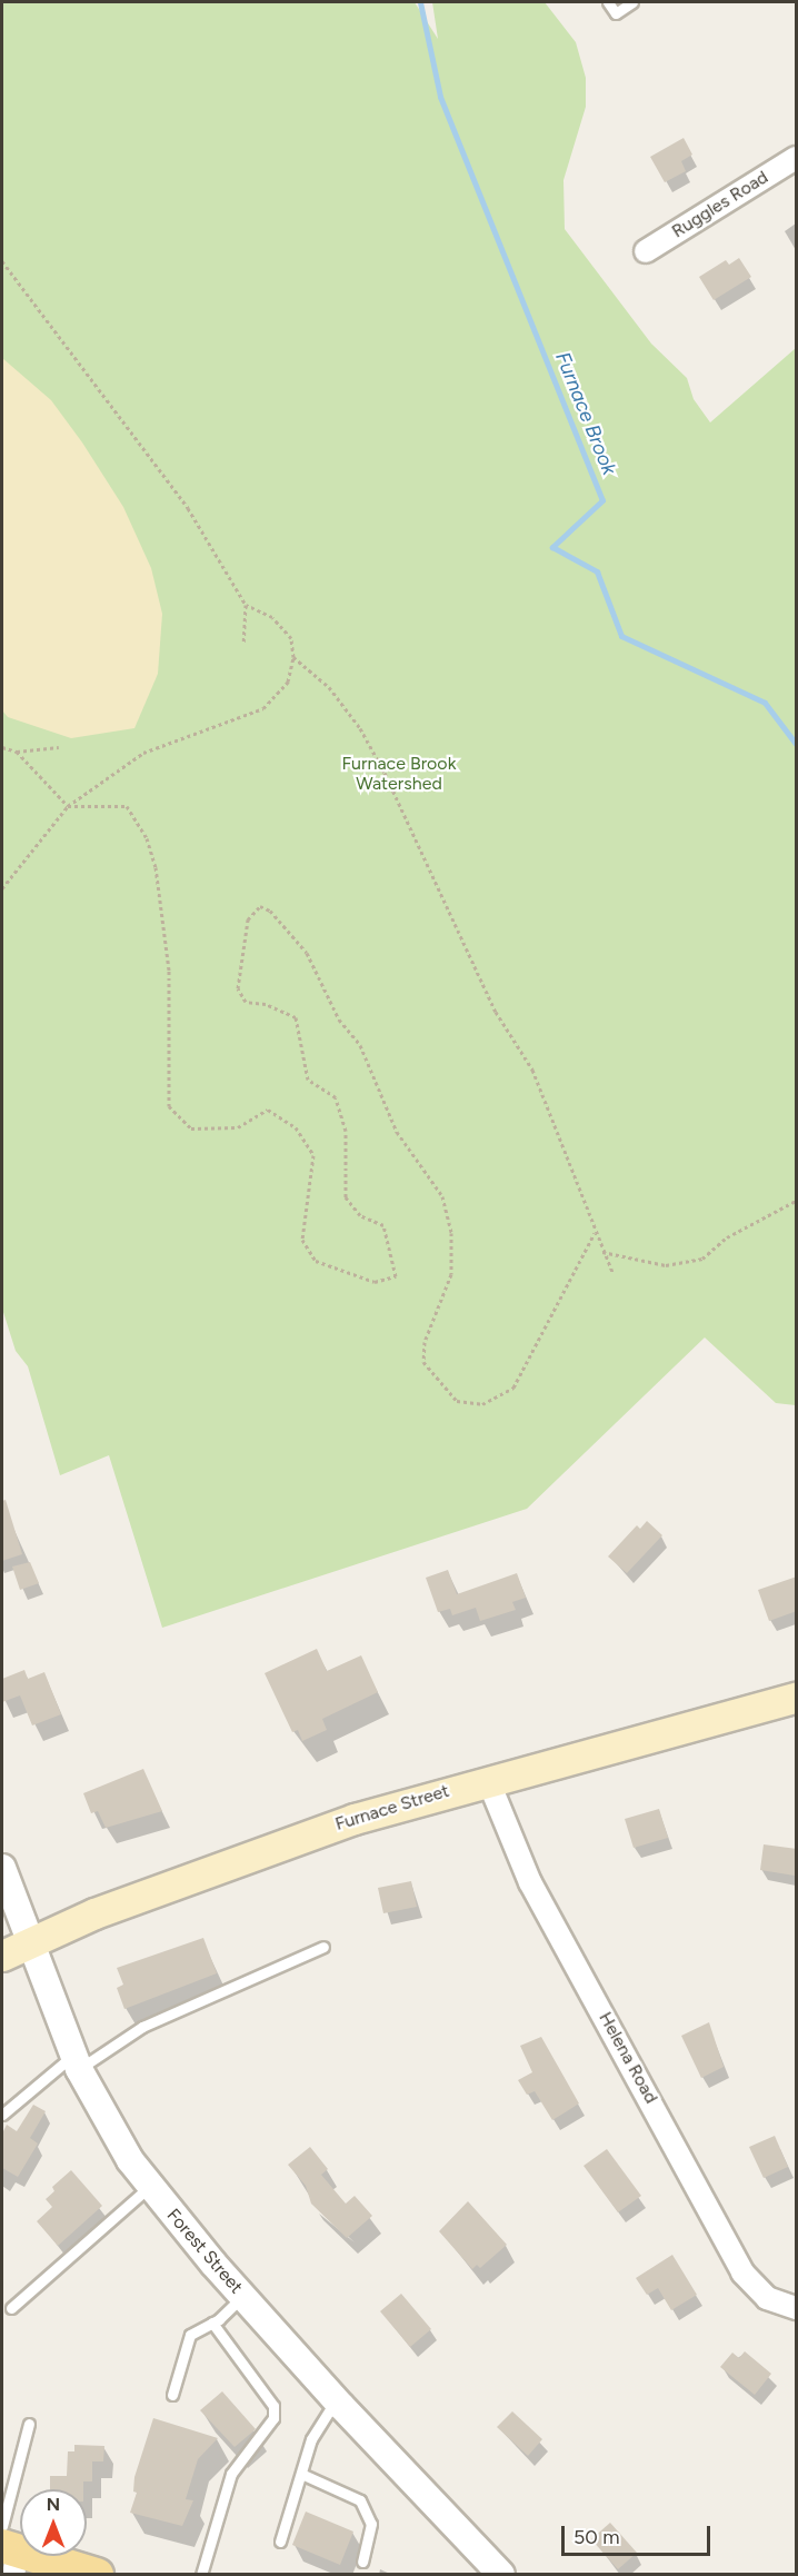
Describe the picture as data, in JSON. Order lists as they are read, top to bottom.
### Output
{
  "streets": {
    "main road": ["Furnace Street"],
    "street": ["Ruggles Road", "Helena Road", "Forest Street"]
  },
  "crossings": [
    ["Furnace Street", "Helena Road"],
    ["Furnace Street", "Forest Street"]
  ],
  "water": ["Furnace Brook"],
  "parks": ["Furnace Brook Watershed"],
  "scale_bar": "50 m",
  "north": "top"
}
